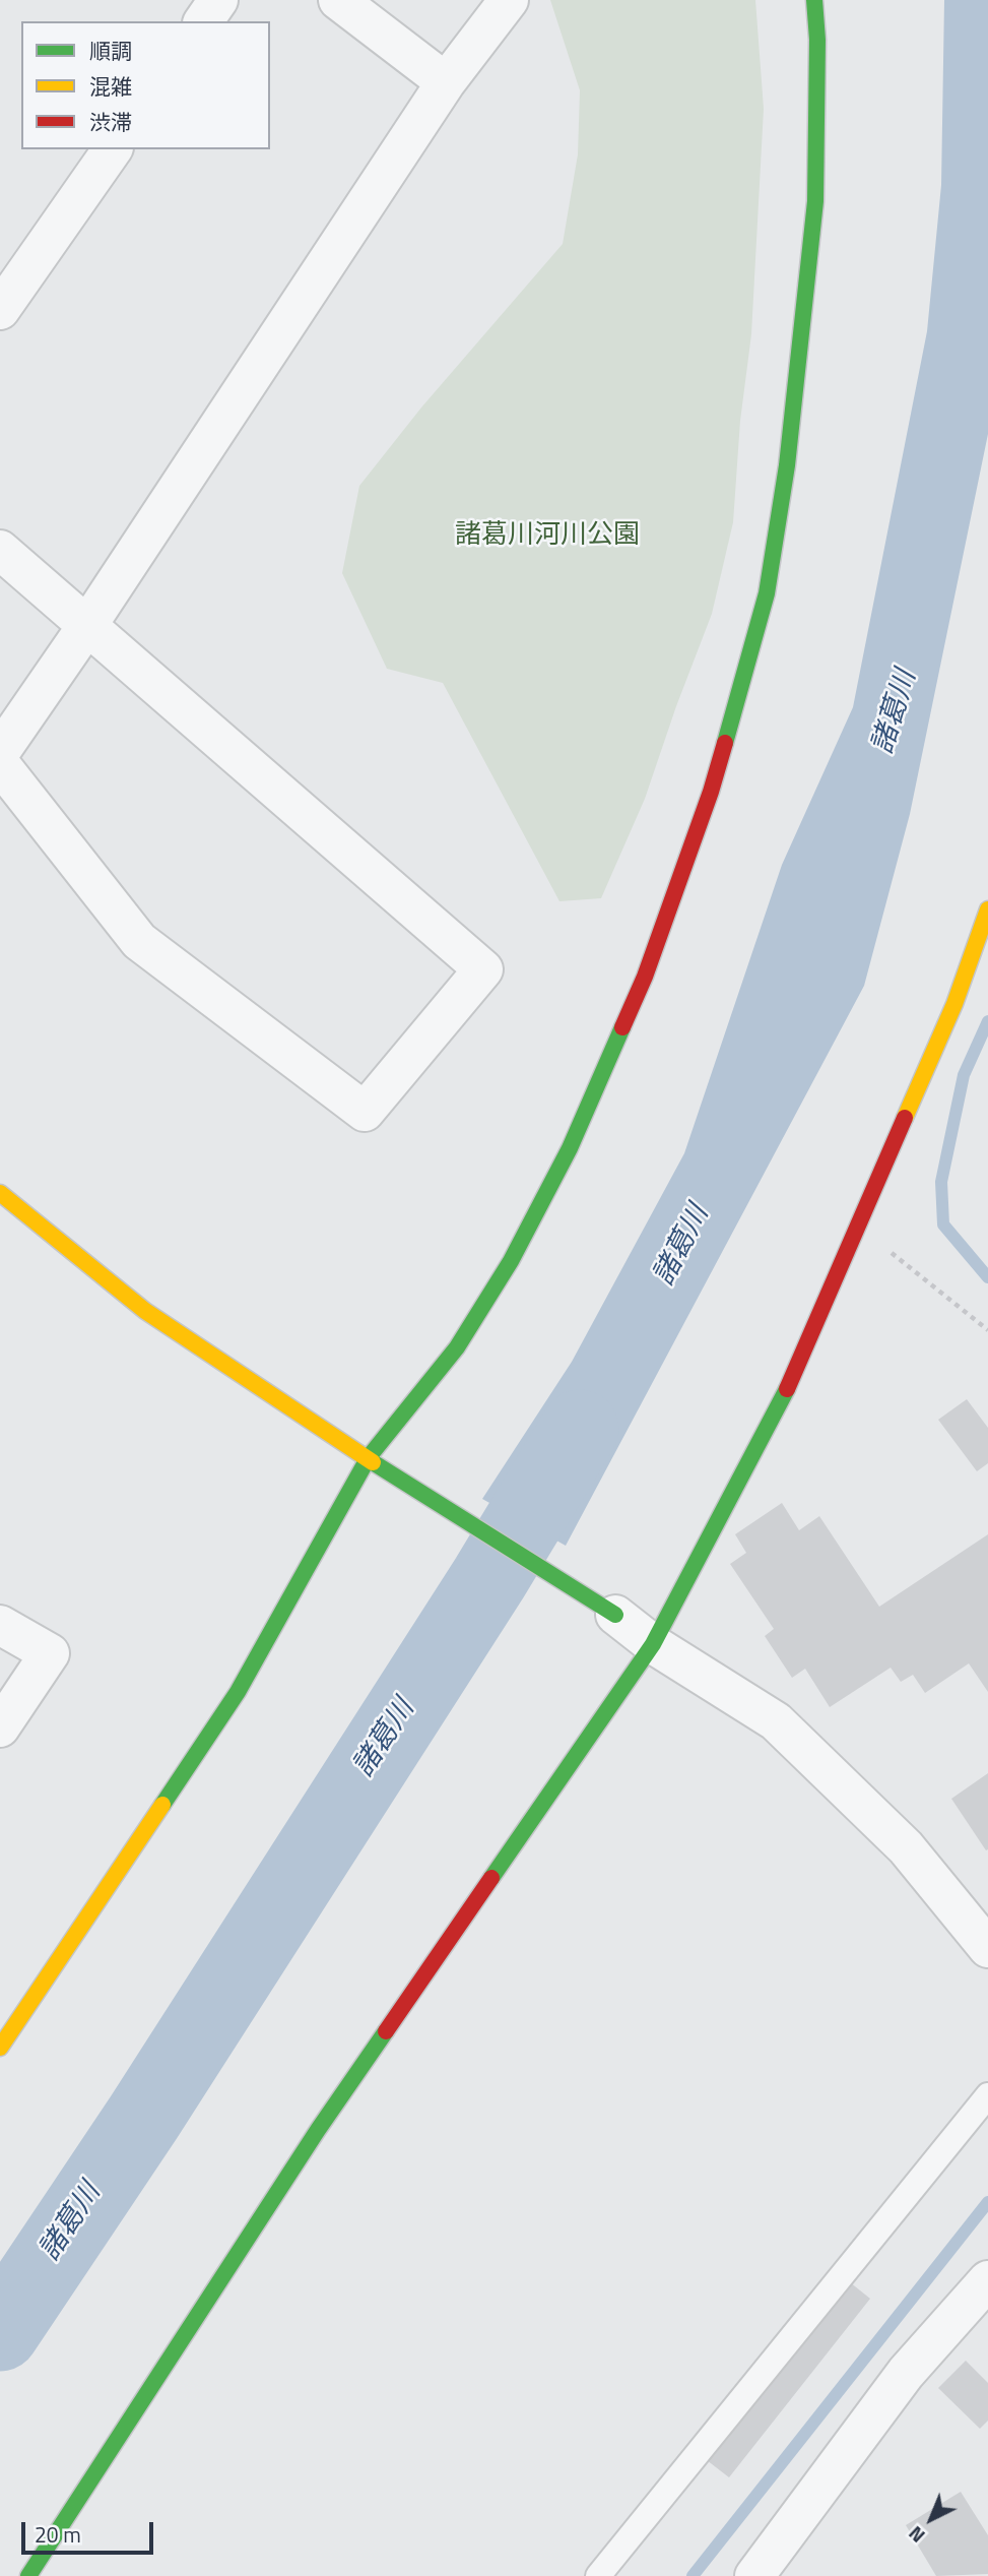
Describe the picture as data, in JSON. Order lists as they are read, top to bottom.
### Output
{
  "water": ["諸葛川"],
  "parks": ["諸葛川河川公園"],
  "legend": ["順調", "混雑", "渋滞"],
  "scale_bar": "20 m",
  "north": "bottom left"
}
